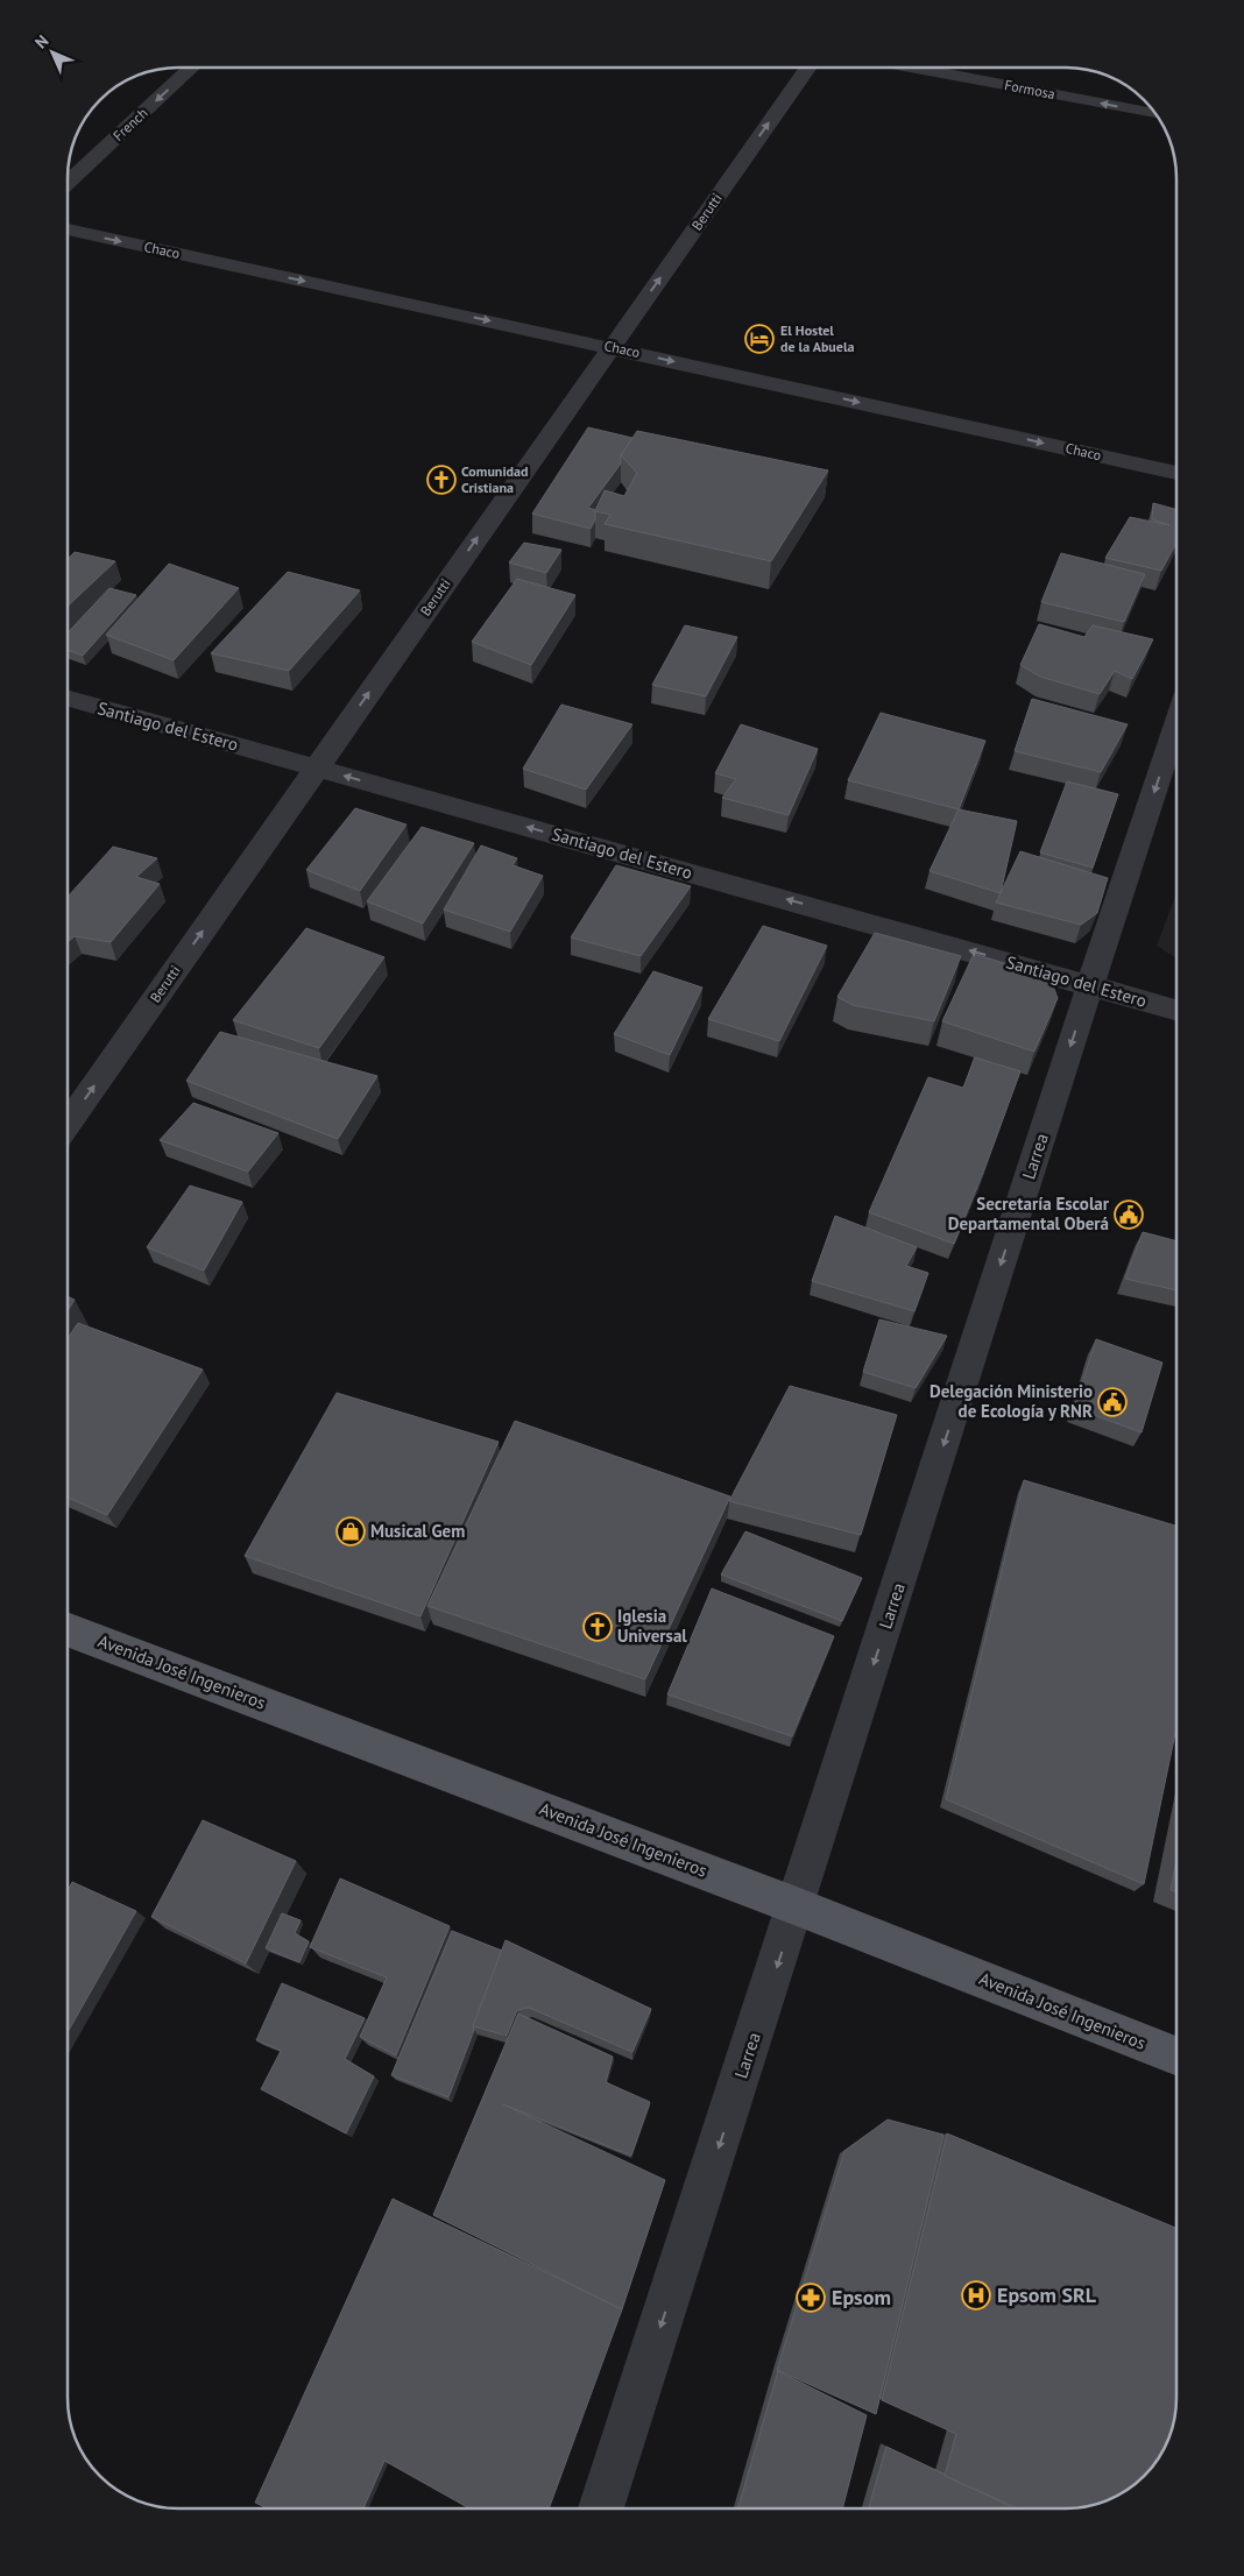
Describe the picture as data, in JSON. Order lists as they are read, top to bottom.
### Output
{
  "streets": {
    "main road": ["Avenida José Ingenieros"],
    "street": [
      "Formosa",
      "French",
      "Berutti",
      "Chaco",
      "Santiago del Estero",
      "Larrea"
    ]
  },
  "crossings": [
    ["Berutti", "Chaco"],
    ["Berutti", "Santiago del Estero"],
    ["Santiago del Estero", "Larrea"],
    ["Larrea", "Avenida José Ingenieros"]
  ],
  "one_way": [
    "Formosa",
    "French",
    "Berutti",
    "Chaco",
    "Santiago del Estero",
    "Larrea"
  ],
  "places": {
    "hotel": ["El Hostel de la Abuela"],
    "church": ["Comunidad Cristiana", "Iglesia Universal"],
    "public building": ["Secretaría Escolar Departamental Oberá", "Delegación Ministerio de Ecología y RNR"],
    "shop": ["Musical Gem"],
    "hospital": ["Epsom SRL"],
    "pharmacy": ["Epsom"]
  },
  "north": "top left"
}
